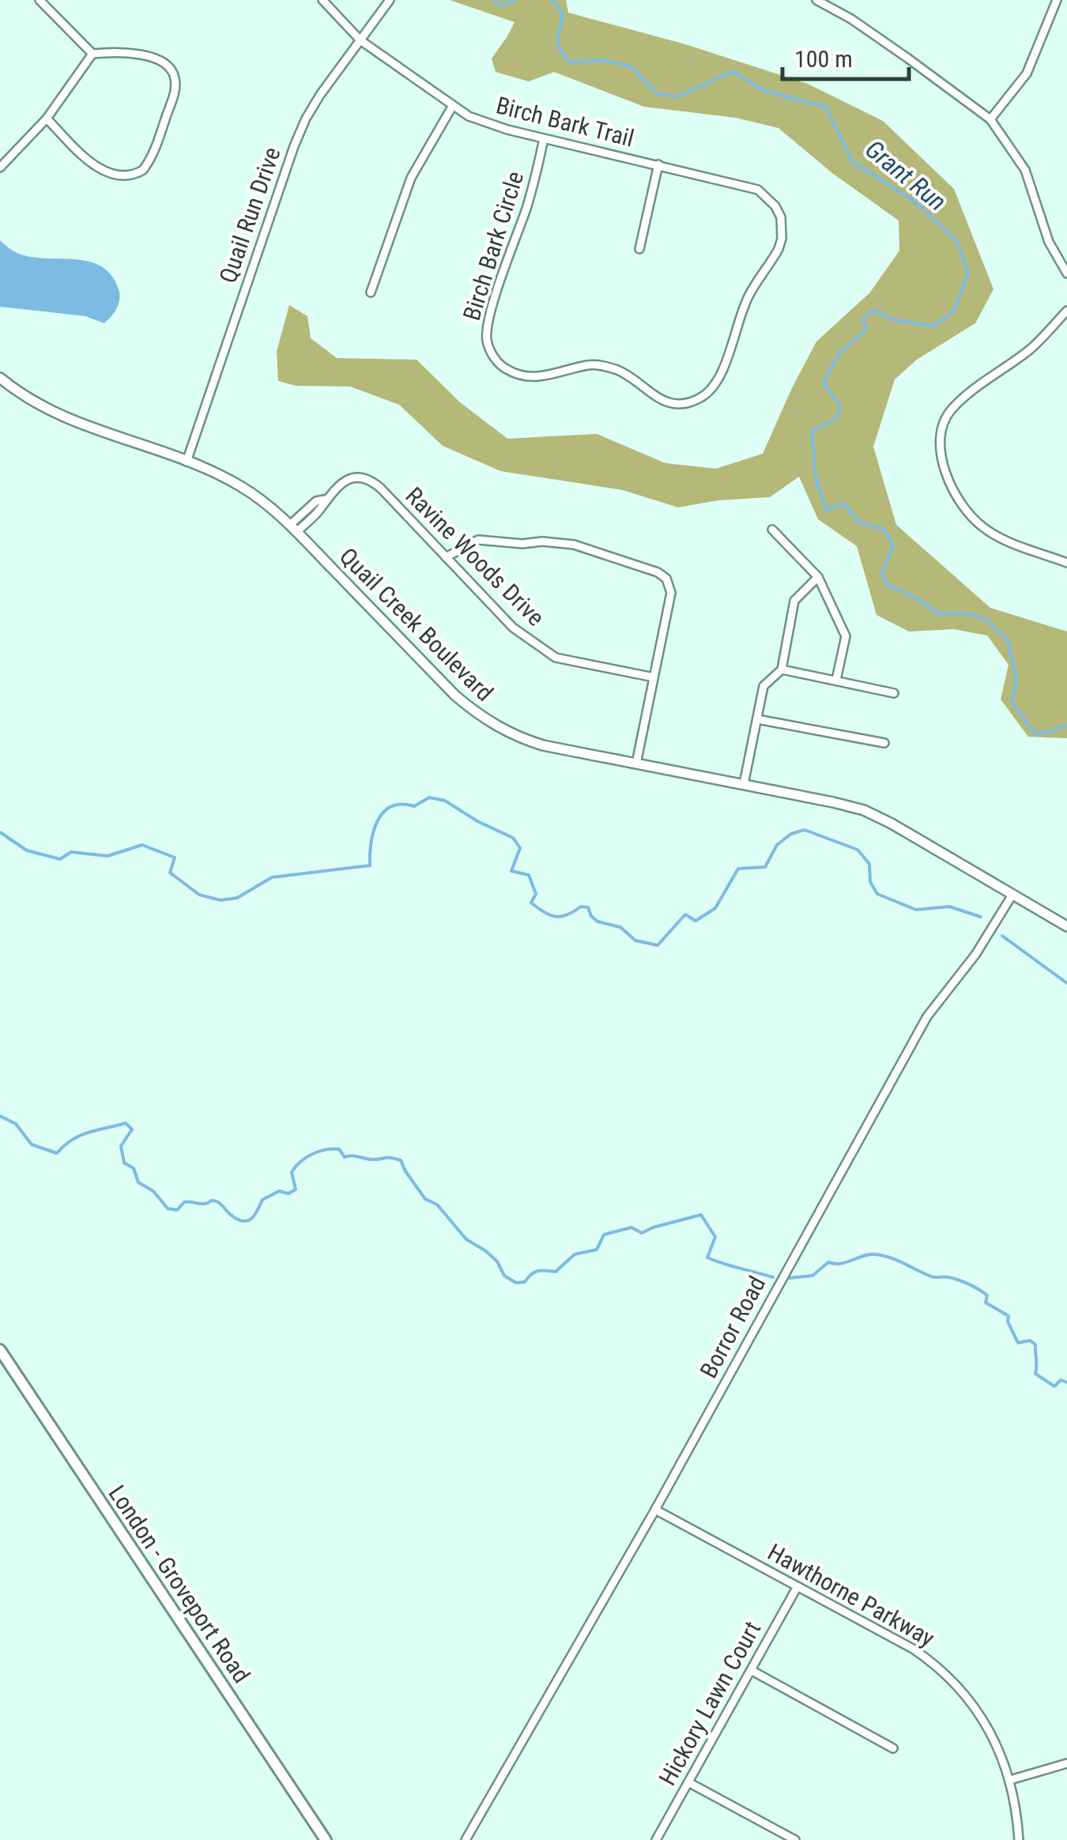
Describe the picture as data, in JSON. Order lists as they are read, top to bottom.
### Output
{
  "streets": {
    "main road": ["London - Groveport Road"],
    "street": [
      "Birch Bark Trail",
      "Quail Run Drive",
      "Birch Bark Circle",
      "Ravine Woods Drive",
      "Quail Creek Boulevard",
      "Borror Road",
      "Hawthorne Parkway",
      "Hickory Lawn Court"
    ]
  },
  "crossings": [
    ["Birch Bark Trail", "Quail Run Drive"],
    ["Birch Bark Trail", "Birch Bark Circle"],
    ["Quail Run Drive", "Quail Creek Boulevard"],
    ["Ravine Woods Drive", "Quail Creek Boulevard"],
    ["Quail Creek Boulevard", "Borror Road"],
    ["Borror Road", "Hawthorne Parkway"],
    ["Hawthorne Parkway", "Hickory Lawn Court"]
  ],
  "water": ["Grant Run"],
  "scale_bar": "100 m"
}
